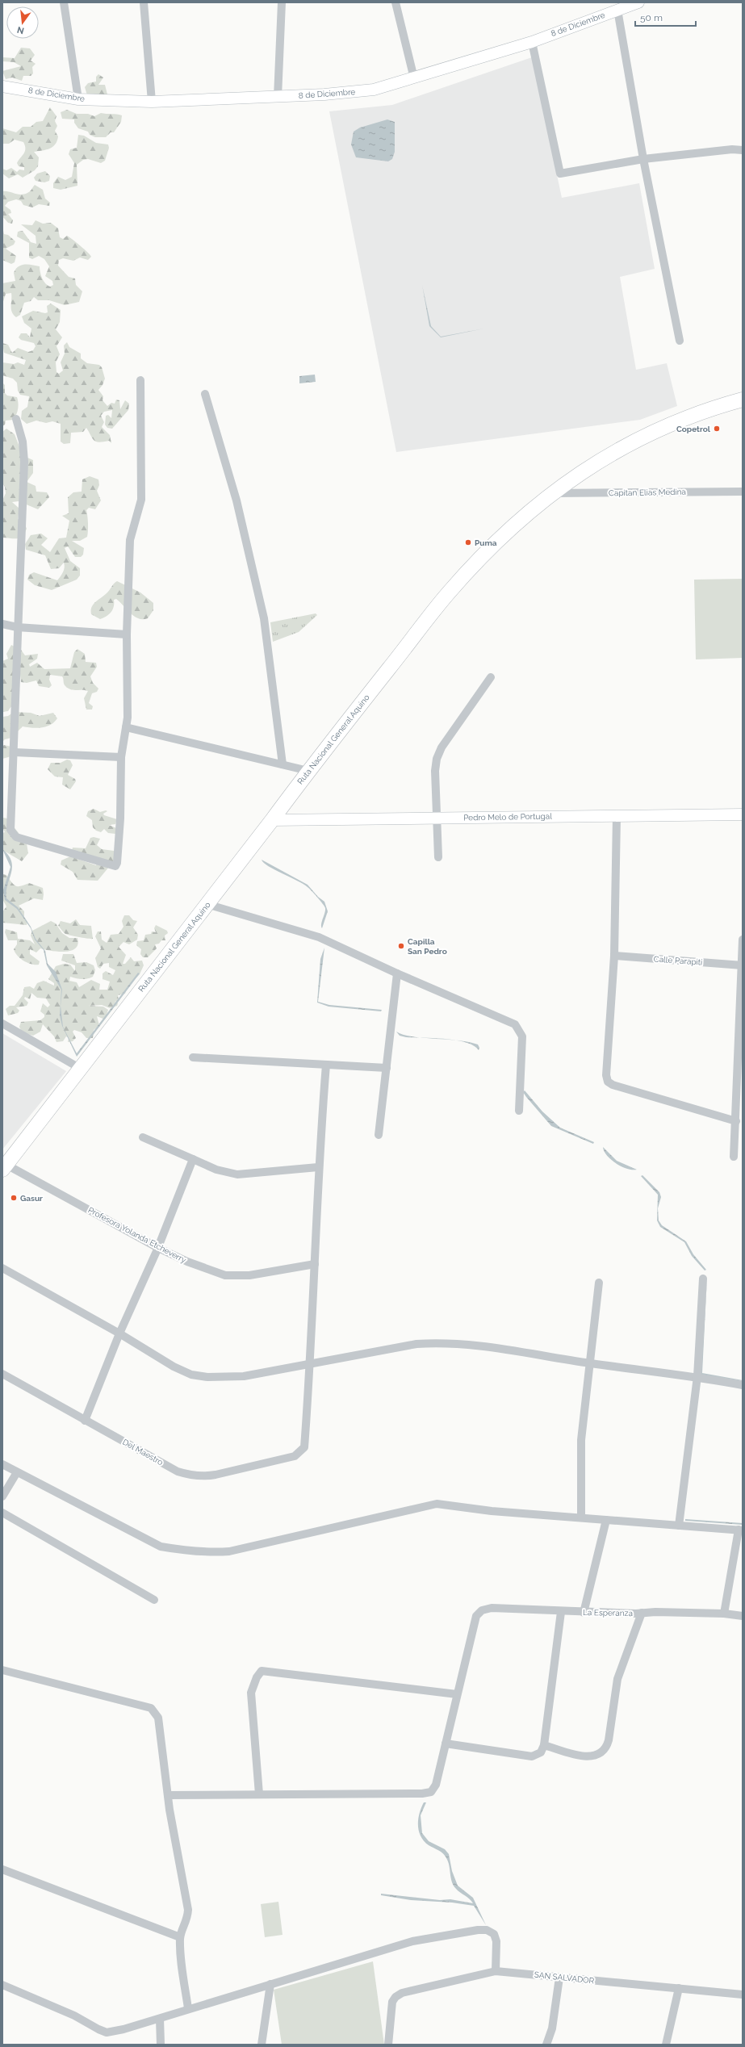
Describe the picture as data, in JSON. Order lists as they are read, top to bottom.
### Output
{
  "streets": {
    "highway": ["Ruta Nacional General Aquino"],
    "street": [
      "8 de Diciembre",
      "Capitan Elias Medina",
      "Pedro Melo de Portugal",
      "Calle Parapiti",
      "Profesora Yolanda Etcheverry",
      "Del Maestro",
      "La Esperanza",
      "SAN SALVADOR"
    ]
  },
  "crossings": [
    ["Capitan Elias Medina", "Ruta Nacional General Aquino"],
    ["Ruta Nacional General Aquino", "Pedro Melo de Portugal"],
    ["Ruta Nacional General Aquino", "Profesora Yolanda Etcheverry"]
  ],
  "places": [
    "Copetrol",
    "Puma",
    "Capilla San Pedro",
    "Gasur"
  ],
  "scale_bar": "50 m",
  "north": "bottom"
}
